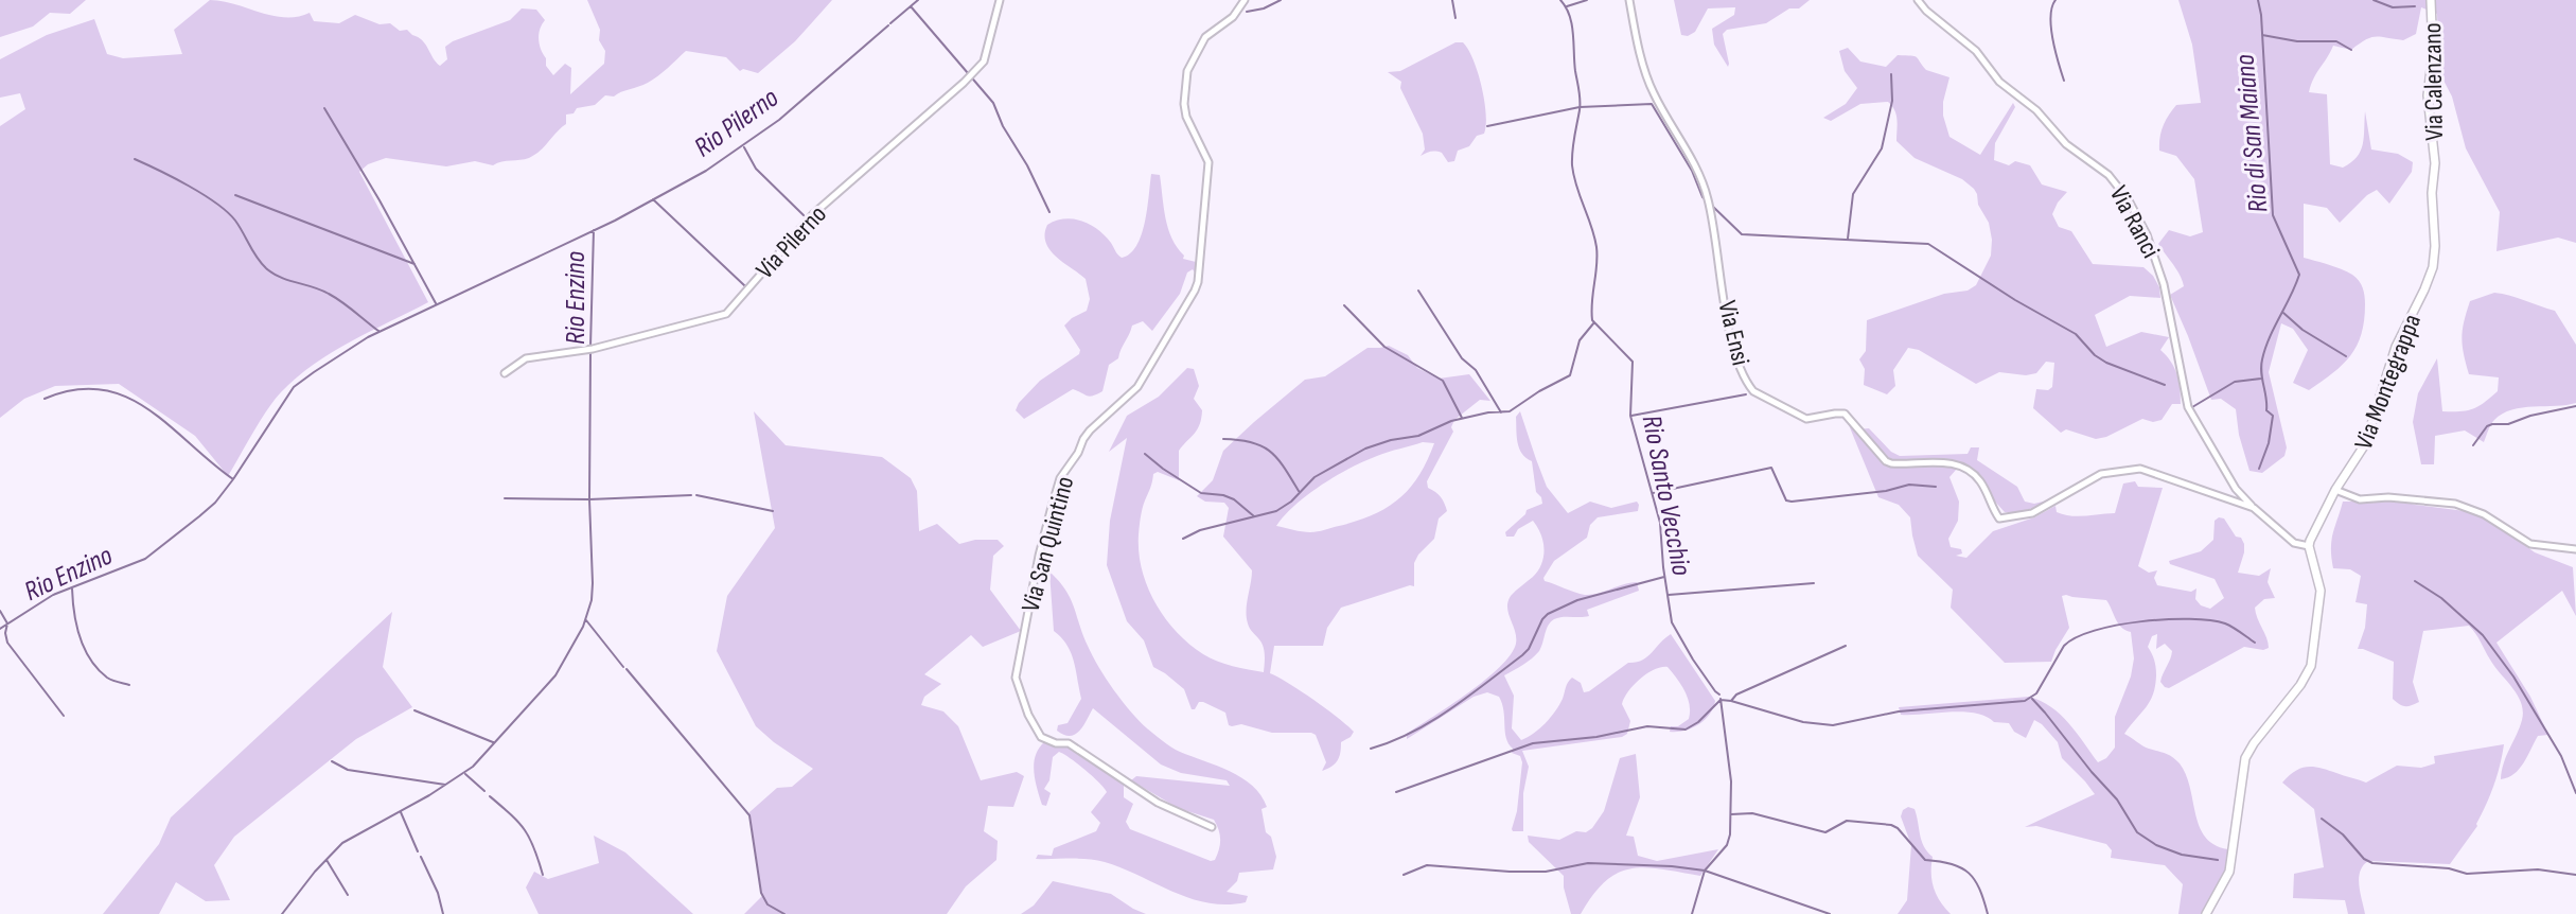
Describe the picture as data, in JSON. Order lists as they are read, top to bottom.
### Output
{
  "streets": {
    "street": [
      "Via Calenzano",
      "Via Ranci",
      "Via Pilerno",
      "Via Ensi",
      "Via Montegrappa",
      "Via San Quintino"
    ]
  },
  "crossings": [
    ["Via Calenzano", "Via Montegrappa"],
    ["Via Ranci", "Via Ensi"],
    ["Via Ensi", "Via Montegrappa"]
  ],
  "water": [
    "Rio Pilerno",
    "Rio di San Maiano",
    "Rio Enzino",
    "Rio Santo Vecchio"
  ]
}
